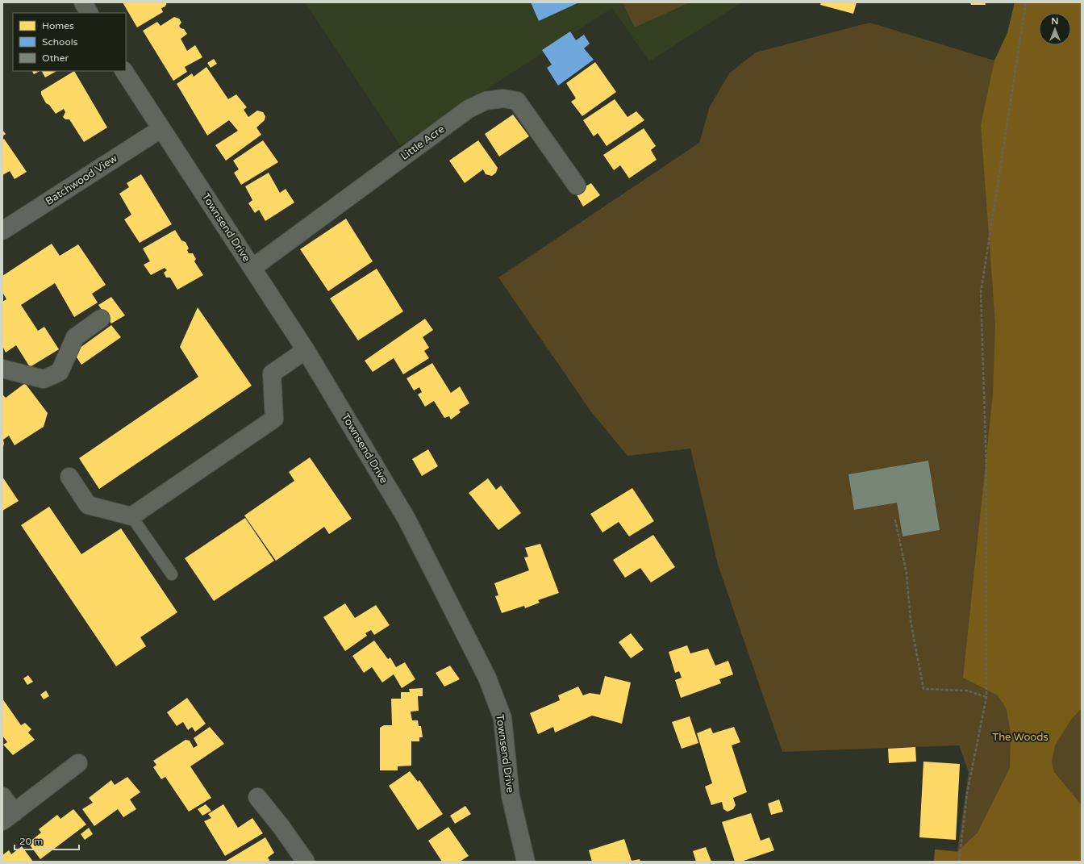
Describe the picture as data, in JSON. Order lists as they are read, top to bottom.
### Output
{
  "streets": {
    "street": ["Little Acre", "Batchwood View", "Townsend Drive"]
  },
  "crossings": [
    ["Little Acre", "Townsend Drive"],
    ["Batchwood View", "Townsend Drive"]
  ],
  "parks": ["The Woods"],
  "legend": ["Homes", "Schools", "Other"],
  "scale_bar": "20 m",
  "north": "top"
}
